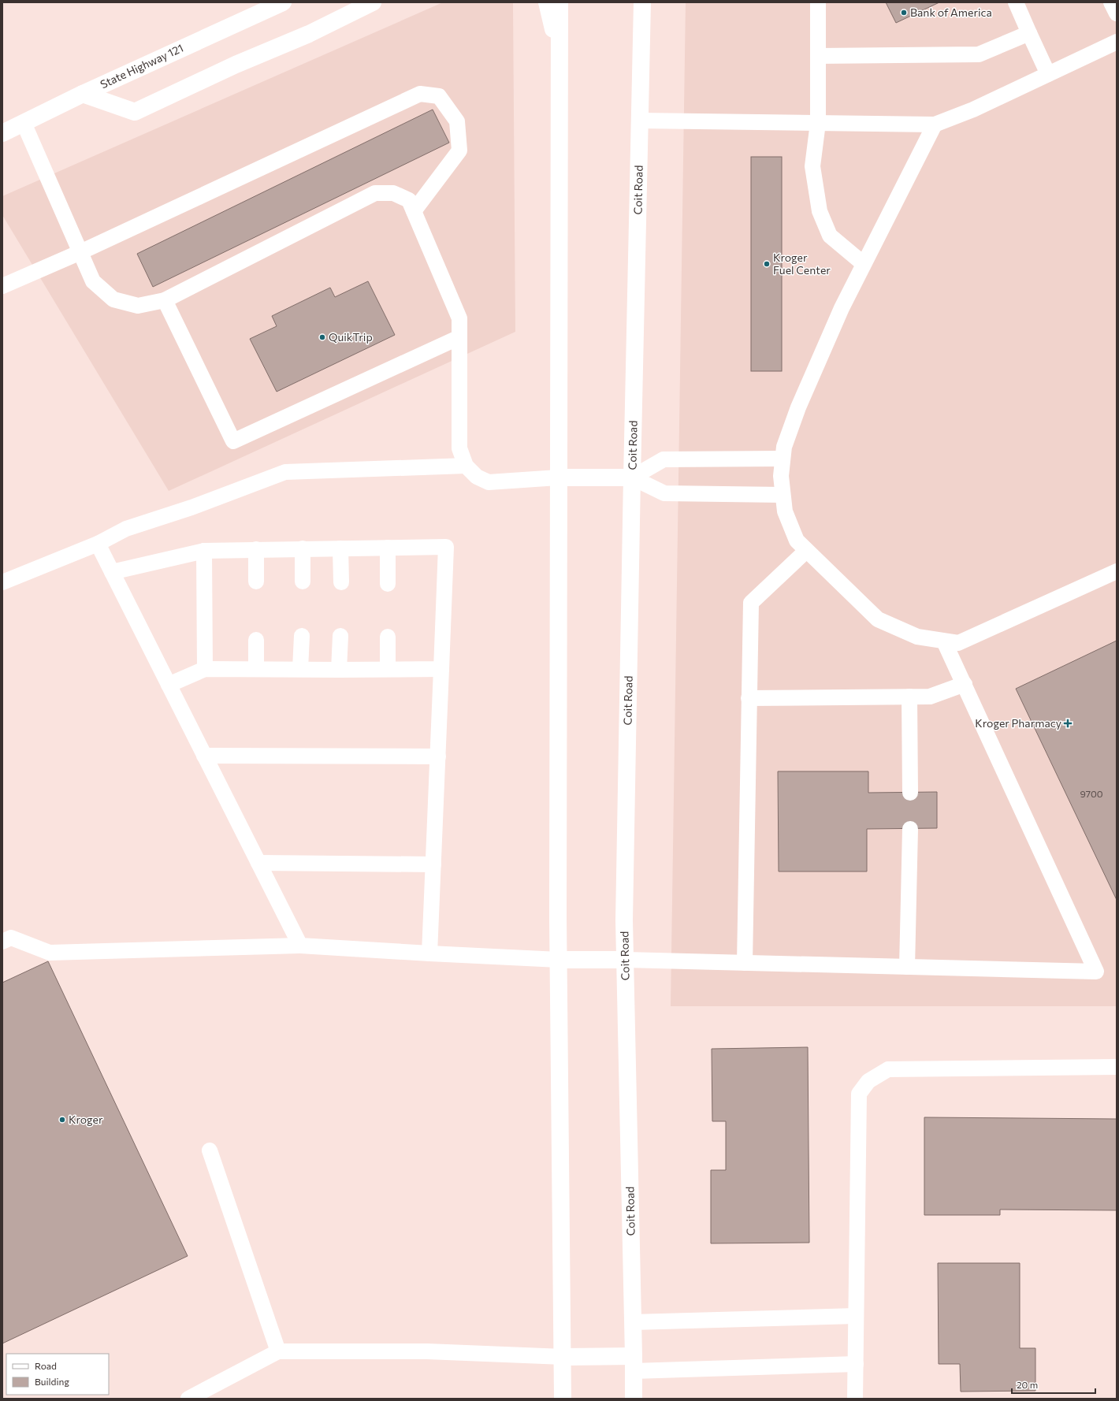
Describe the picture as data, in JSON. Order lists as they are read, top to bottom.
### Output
{
  "streets": {
    "main road": ["State Highway 121", "Coit Road"]
  },
  "places": {
    "other": [
      "Bank of America",
      "Kroger Fuel Center",
      "QuikTrip",
      "Kroger"
    ],
    "health": ["Kroger Pharmacy"]
  },
  "house_numbers": ["9700"],
  "legend": ["Road", "Building"],
  "scale_bar": "20 m"
}
